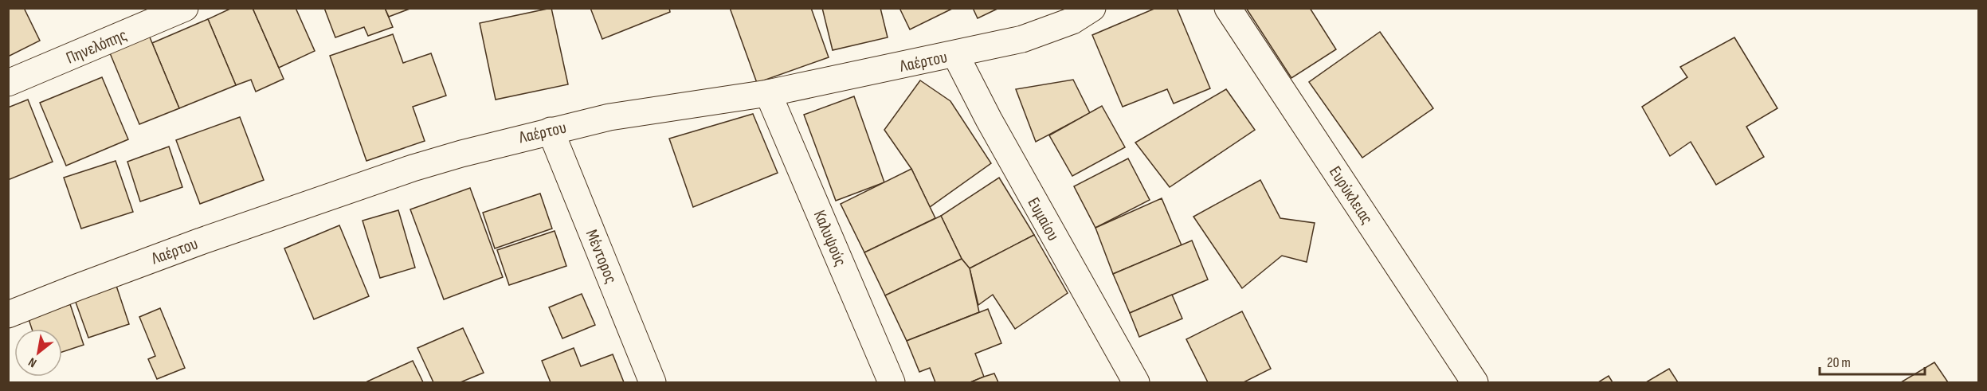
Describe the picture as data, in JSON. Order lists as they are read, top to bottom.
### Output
{
  "streets": {
    "street": [
      "Πηνελόπης",
      "Λαέρτου",
      "Ευρύκλειας",
      "Ευμαίου",
      "Καλυψούς",
      "Μέντορος"
    ]
  },
  "crossings": [
    ["Λαέρτου", "Ευμαίου"],
    ["Λαέρτου", "Καλυψούς"],
    ["Λαέρτου", "Μέντορος"]
  ],
  "scale_bar": "20 m",
  "north": "bottom left"
}
